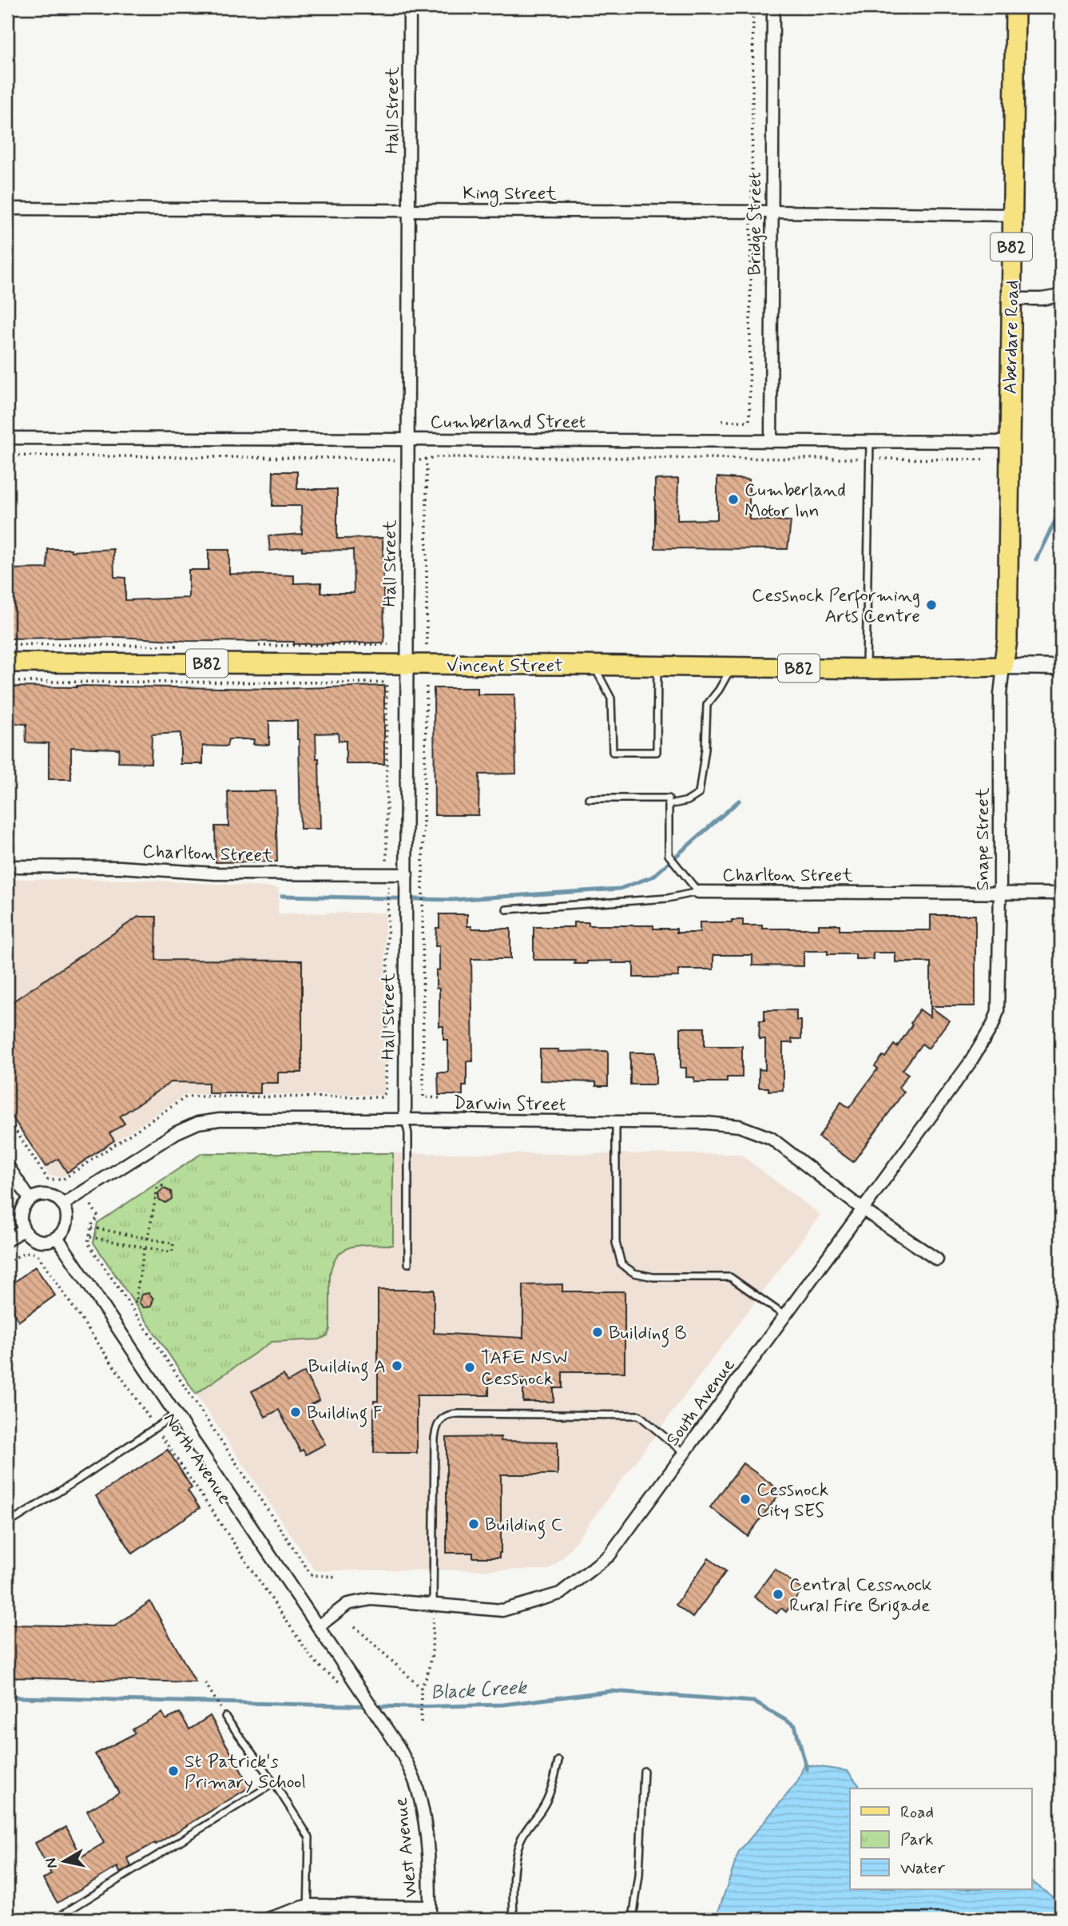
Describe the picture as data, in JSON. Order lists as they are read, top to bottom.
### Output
{
  "streets": {
    "main road": ["B82", "Aberdare Road", "Vincent Street"],
    "street": [
      "Hall Street",
      "King Street",
      "Bridge Street",
      "Cumberland Street",
      "Snape Street",
      "Charlton Street",
      "Darwin Street",
      "South Avenue",
      "North Avenue",
      "West Avenue"
    ]
  },
  "crossings": [
    ["Hall Street", "King Street"],
    ["Hall Street", "Cumberland Street"],
    ["Hall Street", "Vincent Street"],
    ["Hall Street", "Charlton Street"],
    ["Hall Street", "Darwin Street"],
    ["King Street", "Bridge Street"],
    ["King Street", "Aberdare Road"],
    ["Bridge Street", "Cumberland Street"],
    ["Aberdare Road", "Cumberland Street"],
    ["Aberdare Road", "Vincent Street"],
    ["Aberdare Road", "Snape Street"],
    ["Vincent Street", "Snape Street"],
    ["Snape Street", "Charlton Street"],
    ["Snape Street", "South Avenue"],
    ["Darwin Street", "South Avenue"],
    ["Darwin Street", "North Avenue"],
    ["South Avenue", "North Avenue"],
    ["North Avenue", "West Avenue"]
  ],
  "water": ["Black Creek"],
  "places": [
    "Cumberland Motor Inn",
    "Cessnock Performing Arts Centre",
    "Building B",
    "Building A",
    "TAFE NSW Cessnock",
    "Building F",
    "Cessnock City SES",
    "Building C",
    "Central Cessnock Rural Fire Brigade",
    "St Patrick's Primary School"
  ],
  "legend": ["Road", "Park", "Water"],
  "north": "left"
}
